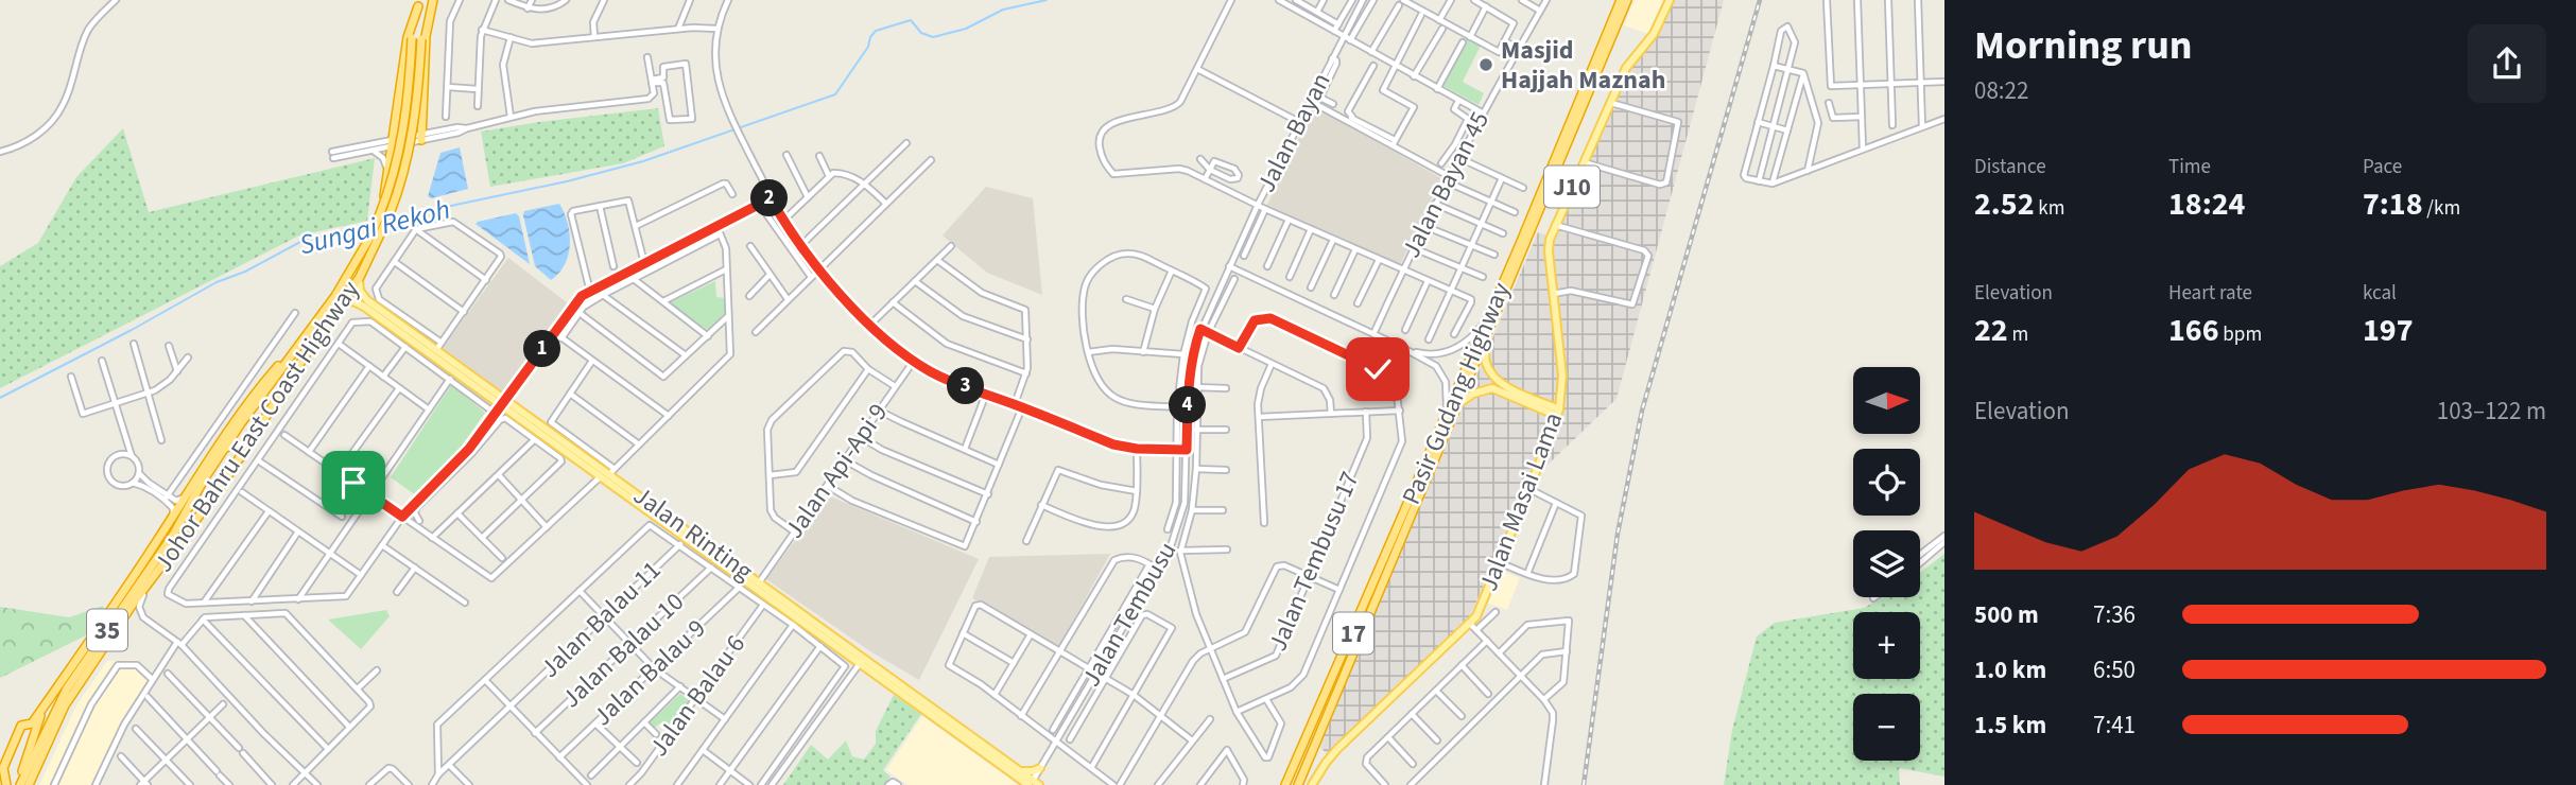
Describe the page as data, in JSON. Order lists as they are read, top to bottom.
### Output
{
  "streets": {
    "highway": [
      "Pasir Gudang Highway",
      "Johor Bahru East Coast Highway",
      "35",
      "17"
    ],
    "main road": ["J10", "Jalan Masai Lama", "Jalan Rinting"],
    "street": [
      "Jalan Bayan",
      "Jalan Bayan 45",
      "Jalan Api-Api 9",
      "Jalan Tembusu 17",
      "Jalan Tembusu",
      "Jalan Balau 11",
      "Jalan Balau 10",
      "Jalan Balau 9",
      "Jalan Balau 6"
    ]
  },
  "crossings": [
    ["Jalan Bayan", "Jalan Tembusu"],
    ["Johor Bahru East Coast Highway", "Jalan Rinting"],
    ["Jalan Api-Api 9", "Jalan Rinting"],
    ["Jalan Rinting", "Jalan Balau 11"]
  ],
  "water": ["Sungai Rekoh"],
  "places": ["Masjid Hajjah Maznah"],
  "north": "right",
  "page": {
    "heading": ["Morning run", "08:22"],
    "stats": [
      ["Distance", "2.52 km"],
      ["Time", "18:24"],
      ["Pace", "7:18 /km"],
      ["Elevation", "22 m"],
      ["Heart rate", "166 bpm"],
      ["kcal", "197"]
    ],
    "pins": [
      "2",
      "1",
      "3",
      "4"
    ],
    "map_buttons": ["+", "−"],
    "chart": ["Elevation", "103–122 m"],
    "list": [
      {
        "name": "500 m",
        "note": "7:36"
      },
      {
        "name": "1.0 km",
        "note": "6:50"
      },
      {
        "name": "1.5 km",
        "note": "7:41"
      }
    ]
  }
}
